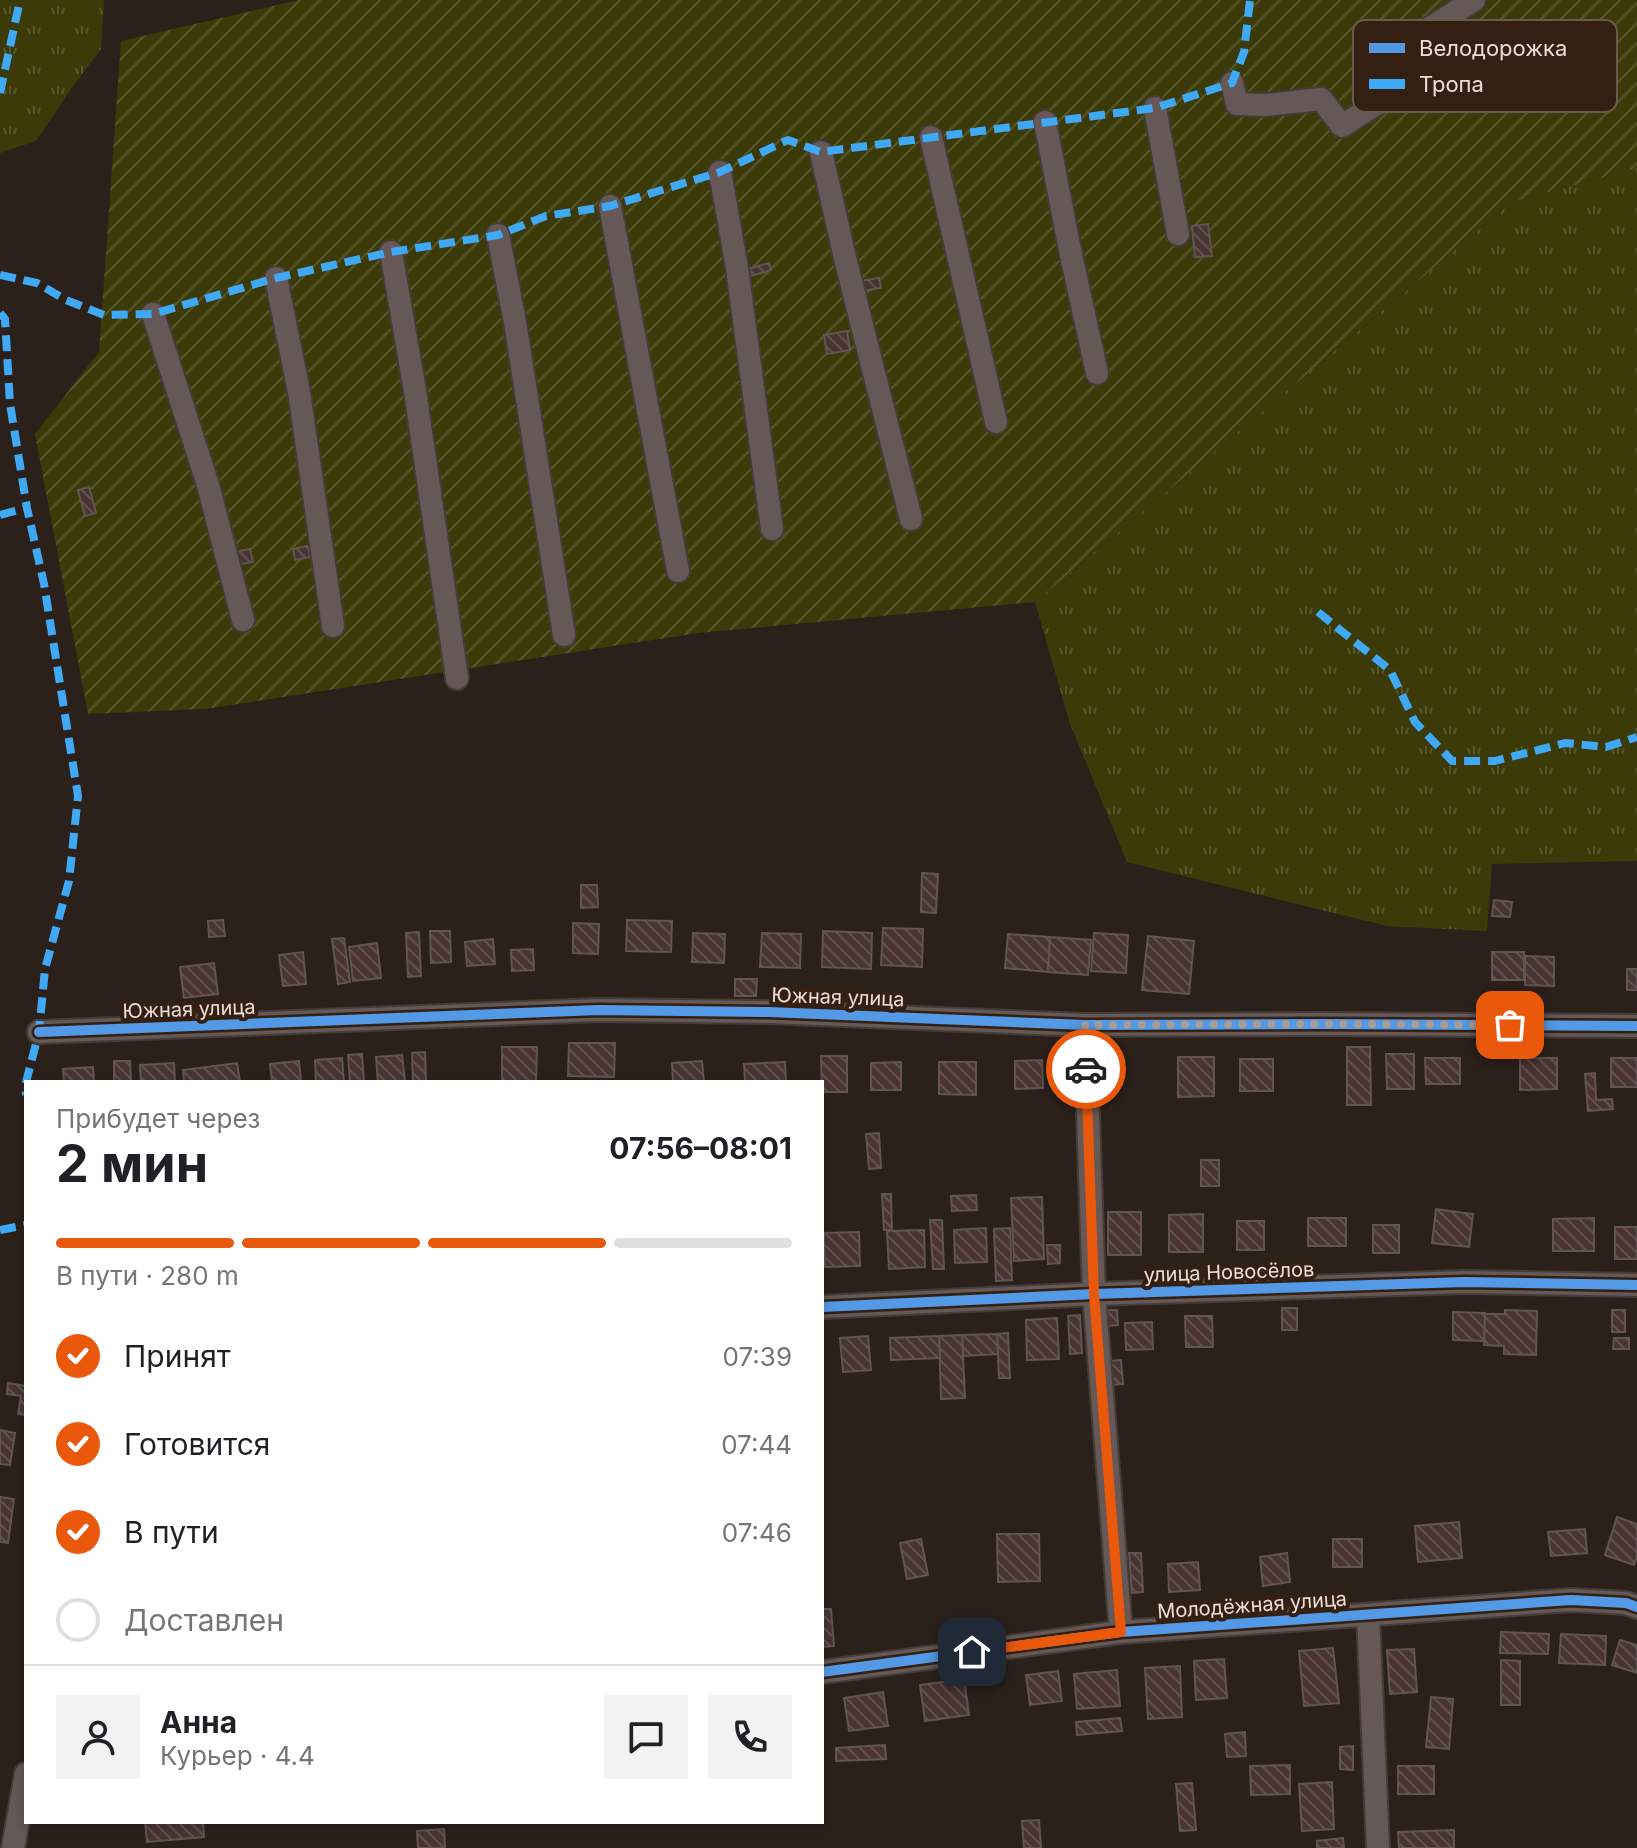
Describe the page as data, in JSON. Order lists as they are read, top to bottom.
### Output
{
  "streets": {
    "street": ["Южная улица", "улица Новосёлов", "Молодёжная улица"]
  },
  "legend": ["Велодорожка", "Тропа"],
  "page": {
    "heading": ["2 мин", "Прибудет через", "07:56–08:01"],
    "panel": ["Анна", "Курьер · 4.4"],
    "bar": "В пути · 280 m",
    "list": [
      ["Принят", "07:39"],
      ["Готовится", "07:44"],
      ["В пути", "07:46"],
      "Доставлен"
    ]
  }
}
